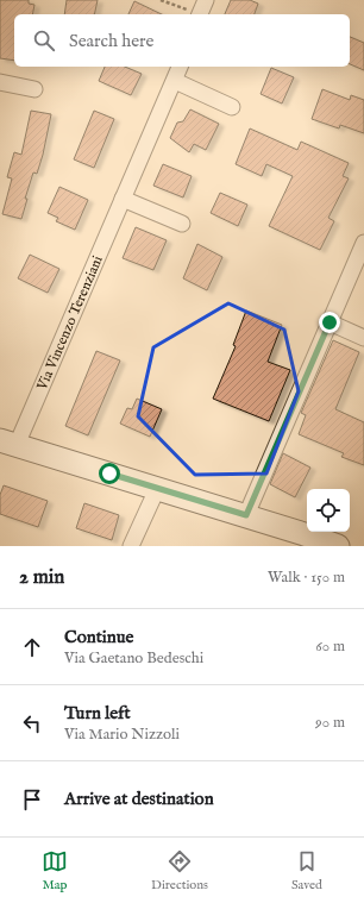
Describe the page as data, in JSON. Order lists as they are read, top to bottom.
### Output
{
  "streets": {
    "street": ["Via Vincenzo Terenziani"]
  },
  "page": {
    "search": "Search here",
    "heading": ["2 min", "Walk · 150 m"],
    "list": [
      ["Continue", "Via Gaetano Bedeschi", "60 m"],
      ["Turn left", "Via Mario Nizzoli", "90 m"],
      "Arrive at destination"
    ],
    "nav": ["Map", "Directions", "Saved"]
  }
}
